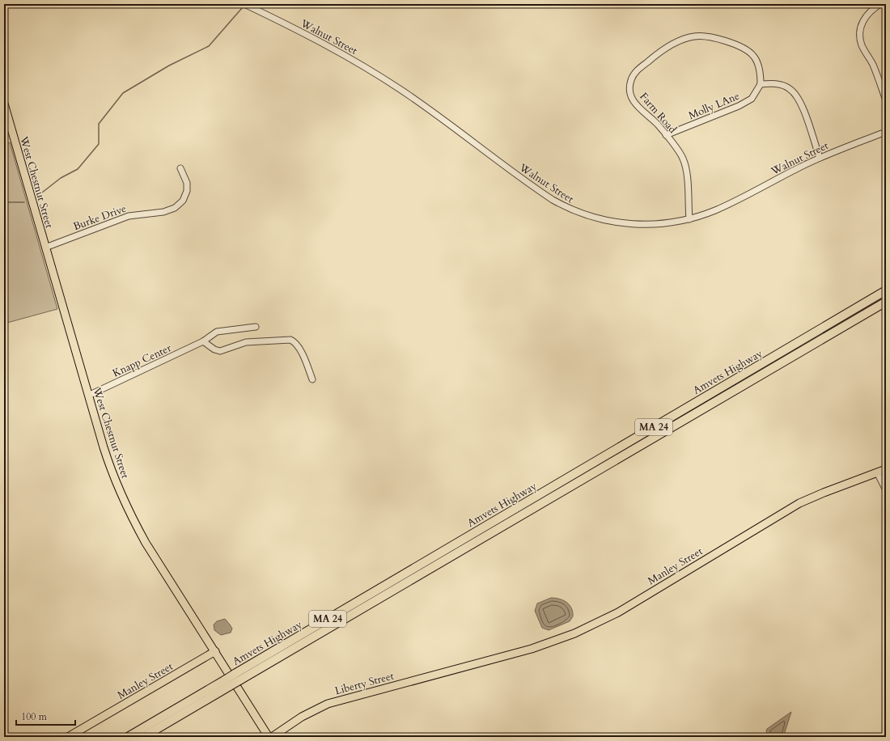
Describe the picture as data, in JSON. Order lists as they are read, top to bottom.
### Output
{
  "streets": {
    "highway": ["Amvets Highway", "MA 24"],
    "main road": ["West Chestnut Street", "Manley Street", "Liberty Street"],
    "street": [
      "Walnut Street",
      "Molly LAne",
      "Farm Road",
      "Burke Drive",
      "Knapp Center"
    ]
  },
  "crossings": [
    ["Walnut Street", "Farm Road"],
    ["Molly LAne", "Farm Road"],
    ["West Chestnut Street", "Burke Drive"],
    ["West Chestnut Street", "Knapp Center"],
    ["West Chestnut Street", "Manley Street"],
    ["Manley Street", "Liberty Street"]
  ],
  "scale_bar": "100 m"
}
